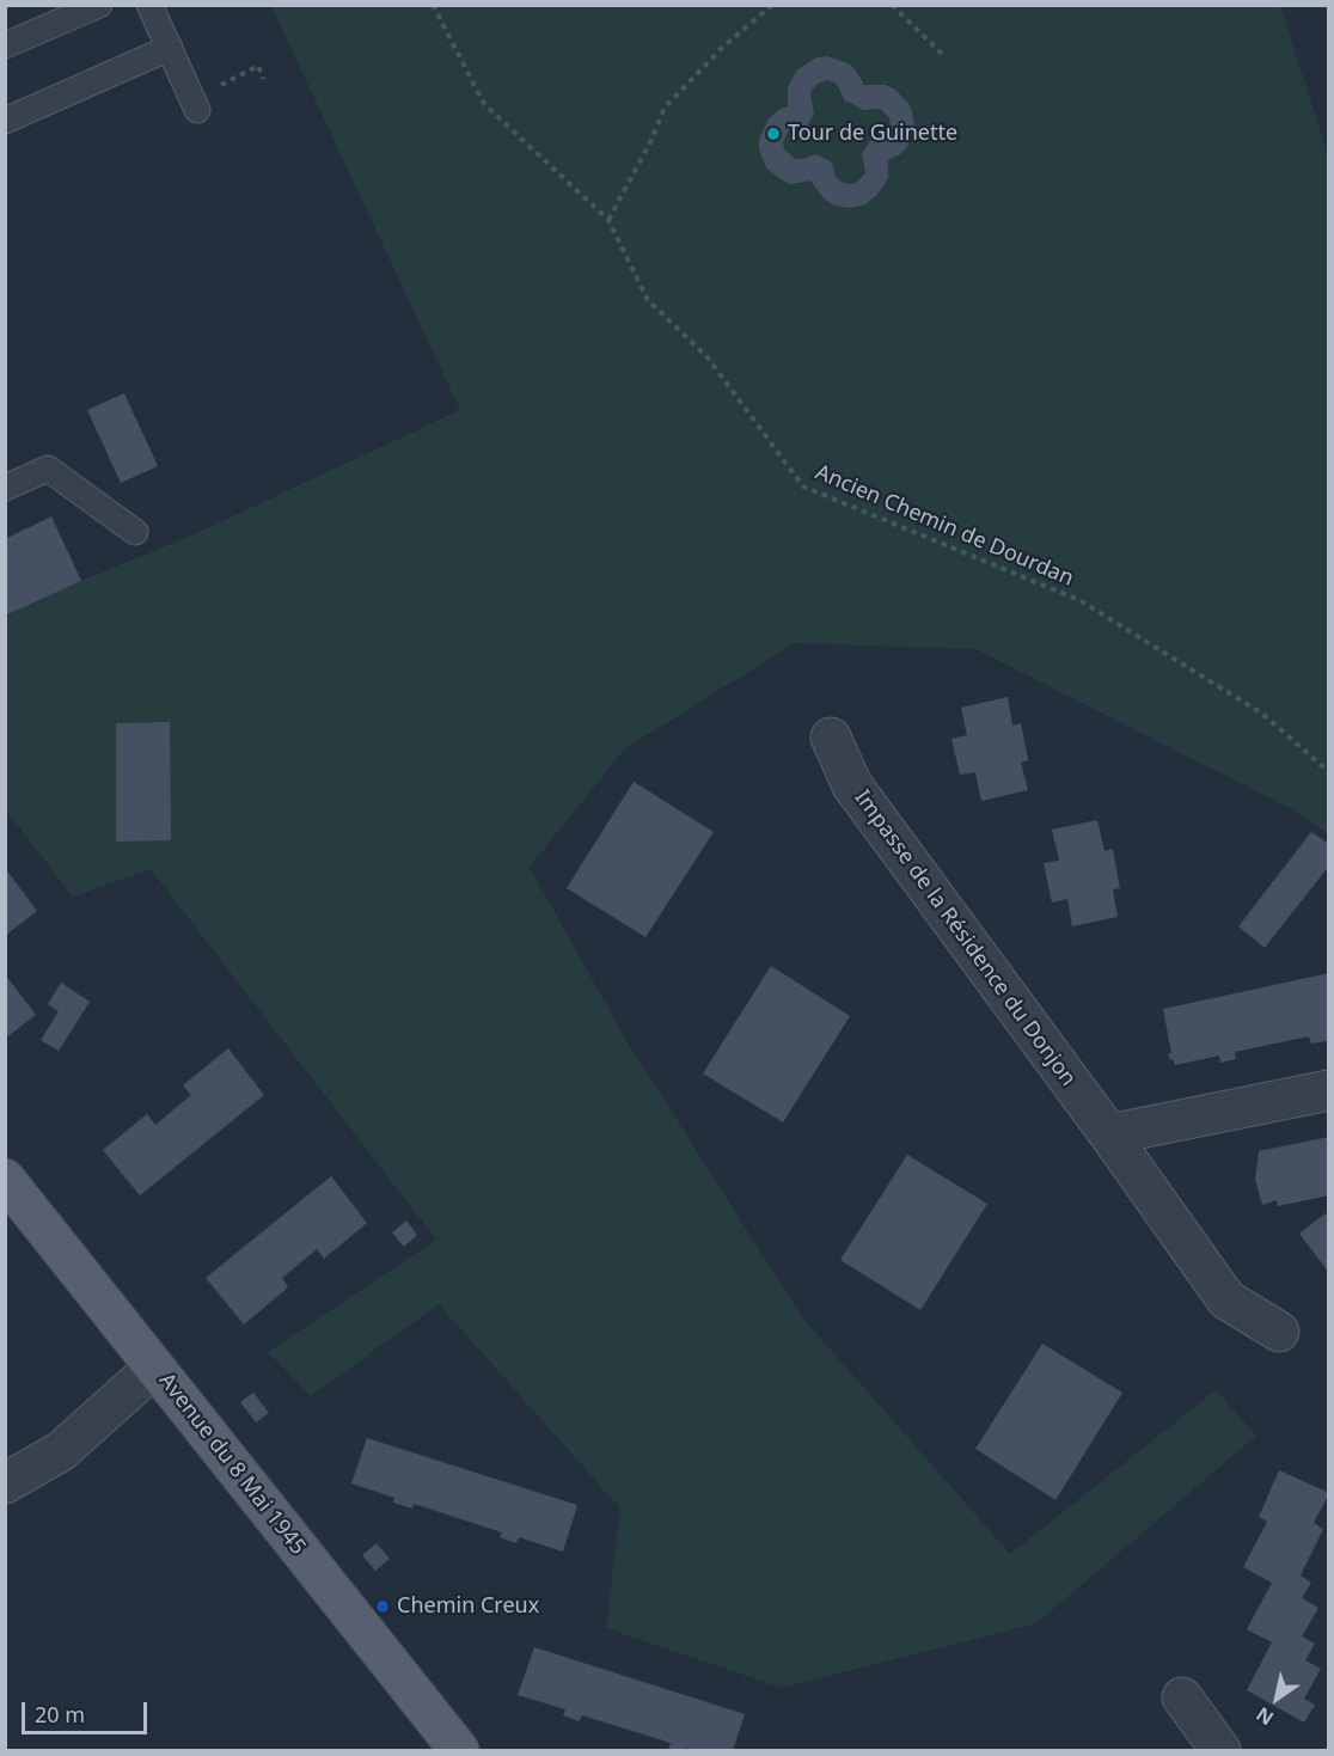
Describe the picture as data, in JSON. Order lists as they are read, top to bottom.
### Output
{
  "streets": {
    "main road": ["Avenue du 8 Mai 1945"],
    "street": ["Impasse de la Résidence du Donjon"],
    "path": ["Ancien Chemin de Dourdan"]
  },
  "places": ["Tour de Guinette", "Chemin Creux"],
  "scale_bar": "20 m",
  "north": "bottom left"
}
